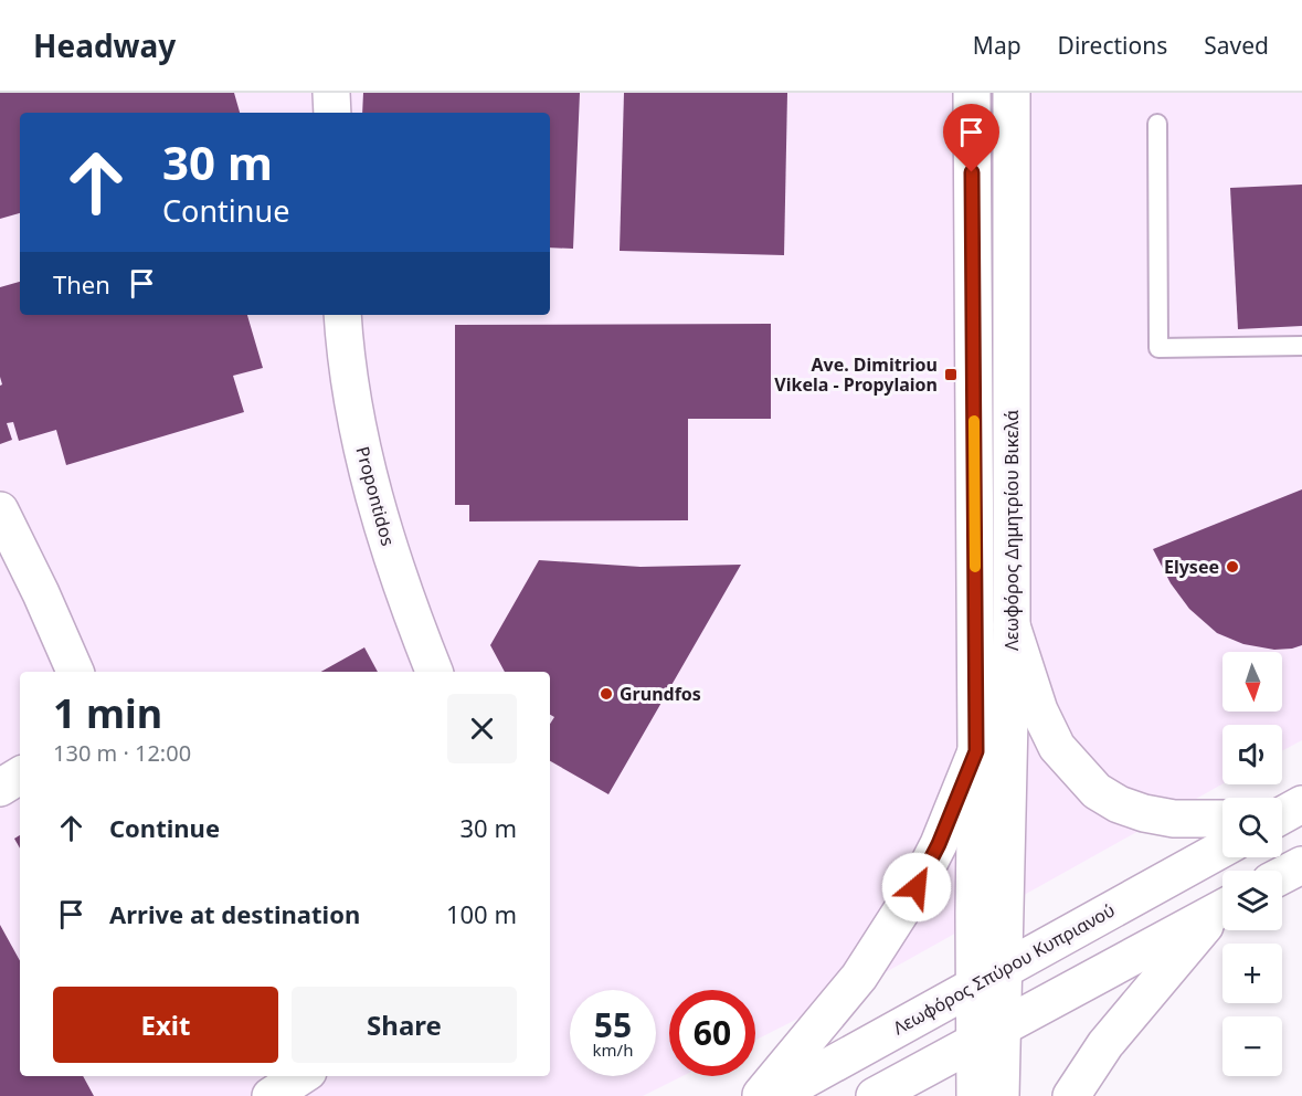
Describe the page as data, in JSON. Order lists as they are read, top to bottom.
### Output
{
  "streets": {
    "main road": ["Propontidos", "Λεωφόρος Δημητρίου Βικελά", "Λεωφόρος Σπύρου Κυπριανού"]
  },
  "crossings": [
    ["Λεωφόρος Δημητρίου Βικελά", "Λεωφόρος Σπύρου Κυπριανού"]
  ],
  "places": {
    "transit": ["Ave. Dimitriou Vikela - Propylaion"],
    "other": ["Elysee", "Grundfos"]
  },
  "north": "bottom",
  "page": {
    "header": "Headway",
    "nav": ["Map", "Directions", "Saved"],
    "turn": ["30 m", "Continue"],
    "then": "Then",
    "map_buttons": ["+", "−"],
    "heading": ["1 min", "130 m · 12:00"],
    "list": [
      {
        "name": "Continue",
        "value": "30 m"
      },
      {
        "name": "Arrive at destination",
        "value": "100 m"
      }
    ],
    "buttons": ["Exit", "Share"],
    "speed": "55 km/h",
    "limit": "60"
  }
}
